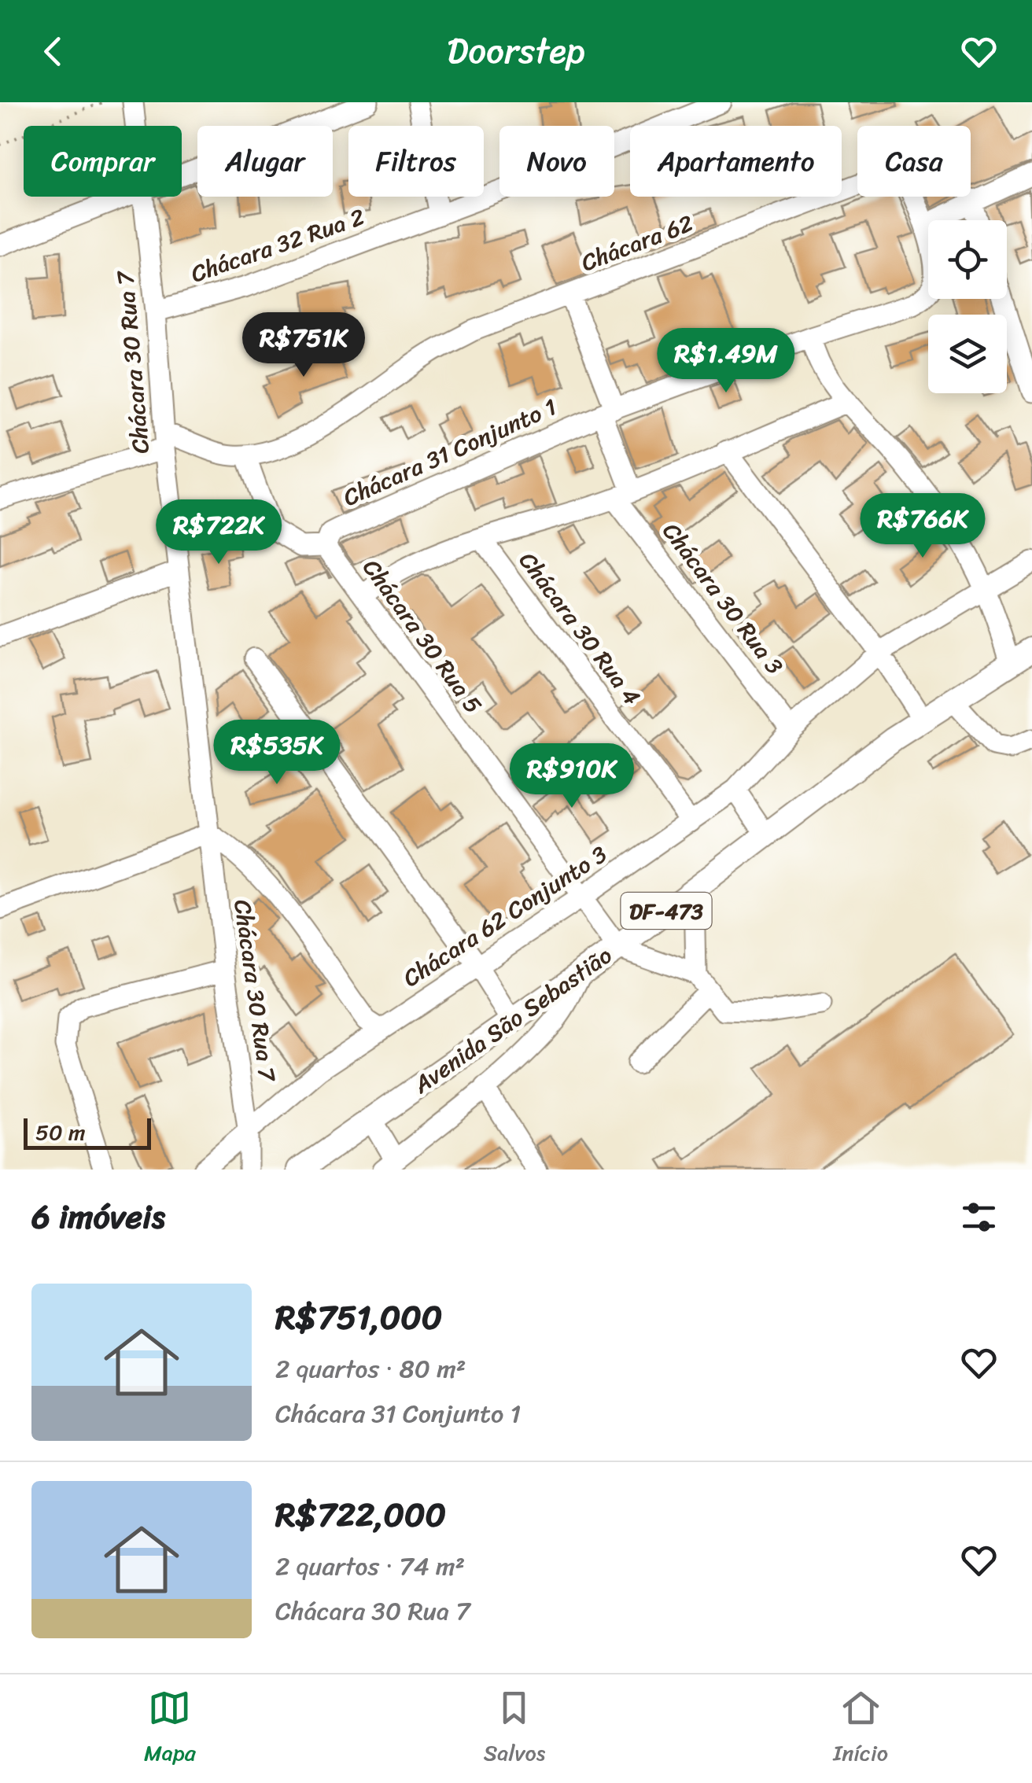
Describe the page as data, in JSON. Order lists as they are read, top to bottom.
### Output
{
  "streets": {
    "main road": ["DF-473", "Avenida São Sebastião"],
    "street": [
      "Chácara 62",
      "Chácara 32 Rua 2",
      "Chácara 30 Rua 7",
      "Chácara 31 Conjunto 1",
      "Chácara 30 Rua 3",
      "Chácara 30 Rua 4",
      "Chácara 30 Rua 5",
      "Chácara 62 Conjunto 3"
    ]
  },
  "crossings": [
    ["Chácara 32 Rua 2", "Chácara 30 Rua 7"],
    ["Chácara 30 Rua 7", "Chácara 62 Conjunto 3"],
    ["Chácara 31 Conjunto 1", "Chácara 30 Rua 3"],
    ["Chácara 31 Conjunto 1", "Chácara 30 Rua 5"],
    ["Chácara 30 Rua 3", "Chácara 62 Conjunto 3"],
    ["Chácara 30 Rua 4", "Chácara 62 Conjunto 3"],
    ["Chácara 30 Rua 5", "Chácara 62 Conjunto 3"],
    ["Chácara 30 Rua 5", "Avenida São Sebastião"]
  ],
  "scale_bar": "50 m",
  "page": {
    "header": "Doorstep",
    "chip": [
      "Comprar",
      "Alugar",
      "Filtros",
      "Novo",
      "Apartamento",
      "Casa"
    ],
    "price": [
      "R$751K",
      "R$1.49M",
      "R$766K",
      "R$722K",
      "R$535K",
      "R$910K"
    ],
    "scale": "50 m",
    "heading": "6 imóveis",
    "list": [
      {
        "name": "R$751,000",
        "note": "2 quartos · 80 m² · Chácara 31 Conjunto 1"
      },
      {
        "name": "R$722,000",
        "note": "2 quartos · 74 m² · Chácara 30 Rua 7"
      }
    ],
    "tabs": ["Mapa", "Salvos", "Início"]
  }
}
